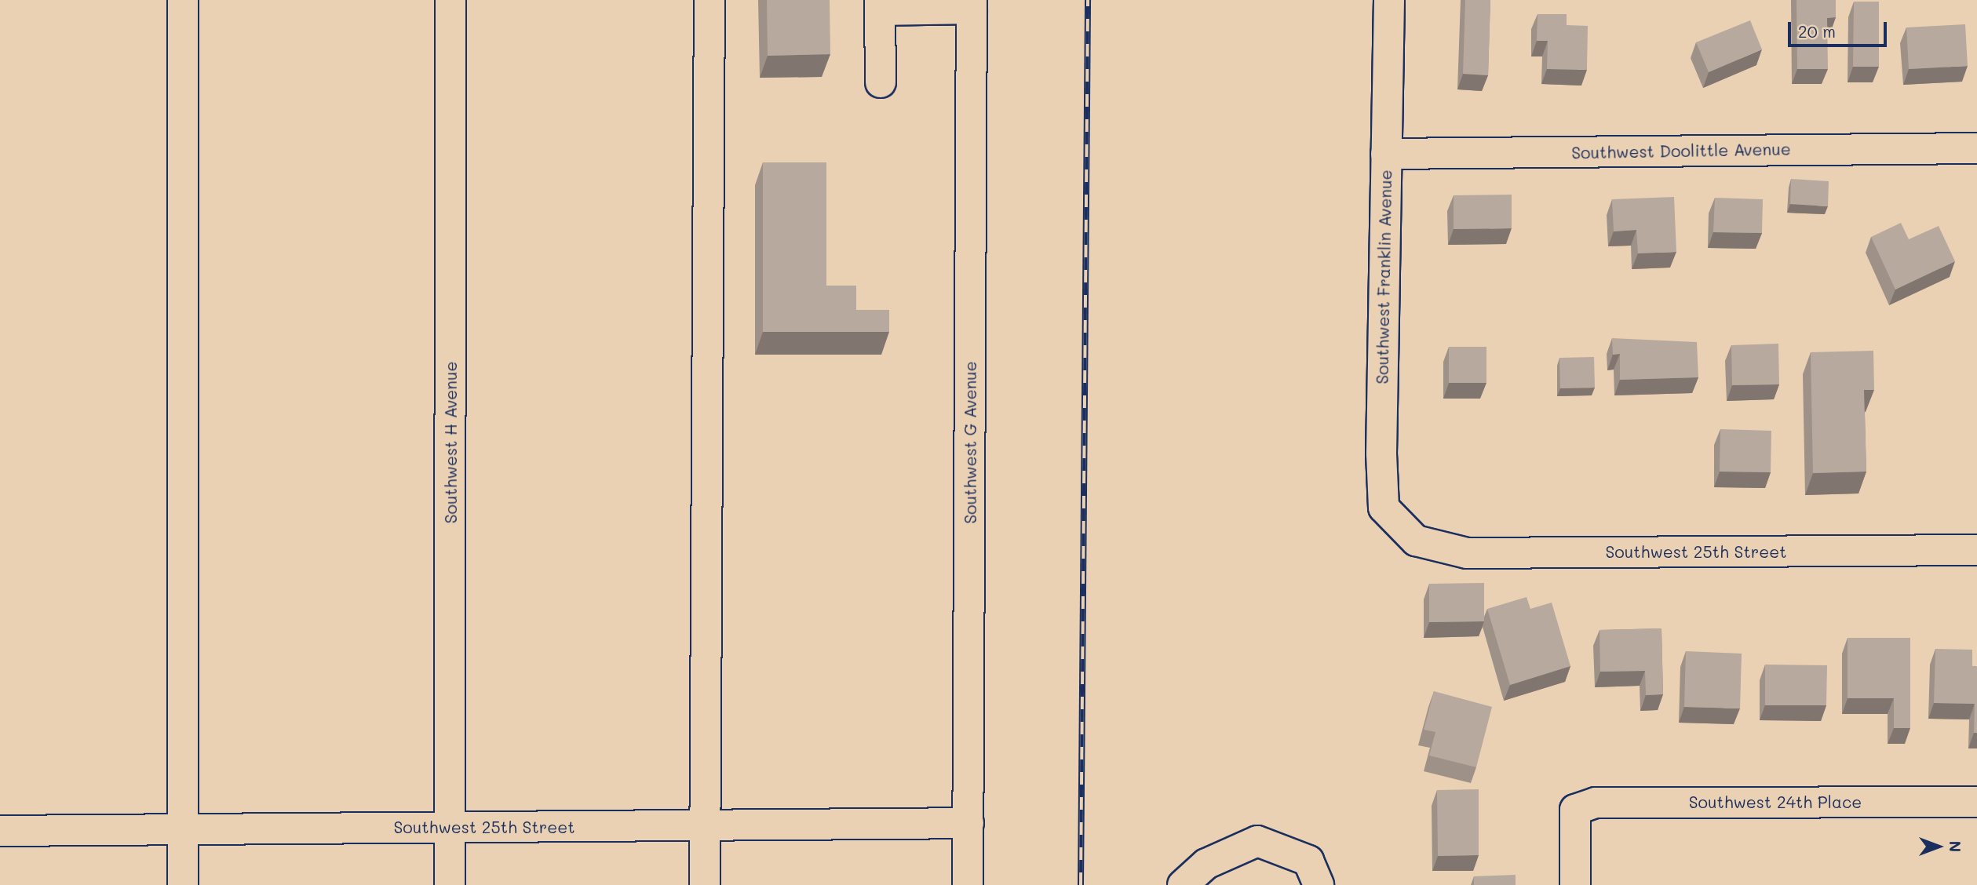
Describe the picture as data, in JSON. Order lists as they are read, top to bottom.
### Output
{
  "streets": {
    "street": [
      "Southwest Doolittle Avenue",
      "Southwest Franklin Avenue",
      "Southwest H Avenue",
      "Southwest G Avenue",
      "Southwest 25th Street",
      "Southwest 24th Place"
    ]
  },
  "crossings": [
    ["Southwest Doolittle Avenue", "Southwest Franklin Avenue"],
    ["Southwest Franklin Avenue", "Southwest 25th Street"],
    ["Southwest H Avenue", "Southwest 25th Street"],
    ["Southwest G Avenue", "Southwest 25th Street"]
  ],
  "scale_bar": "20 m",
  "north": "right"
}
